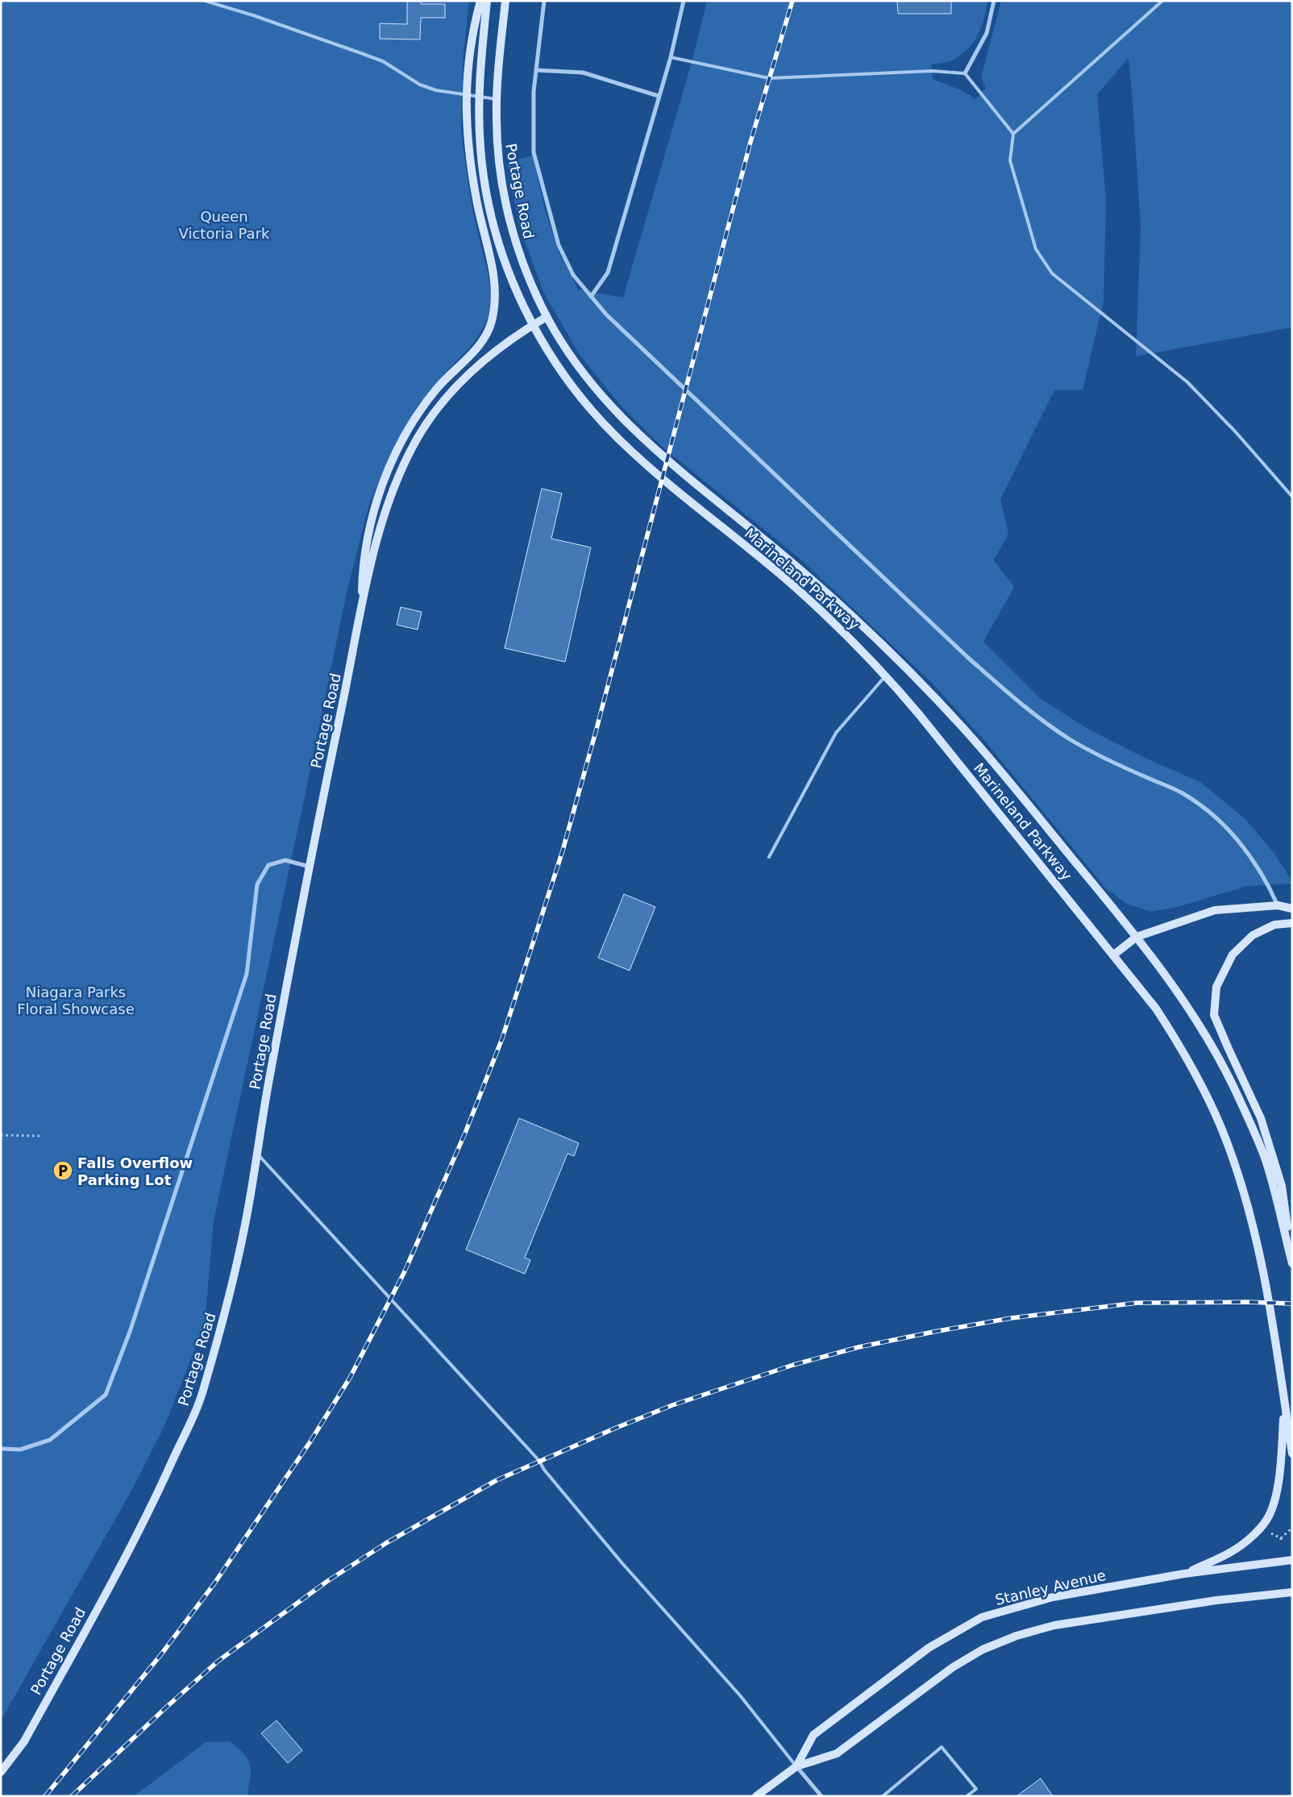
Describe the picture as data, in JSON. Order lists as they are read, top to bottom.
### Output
{
  "streets": {
    "main road": ["Portage Road", "Marineland Parkway", "Stanley Avenue"]
  },
  "crossings": [
    ["Portage Road", "Marineland Parkway"]
  ],
  "parks": ["Queen Victoria Park", "Niagara Parks Floral Showcase"],
  "places": {
    "parking": ["Falls Overflow Parking Lot"]
  }
}
